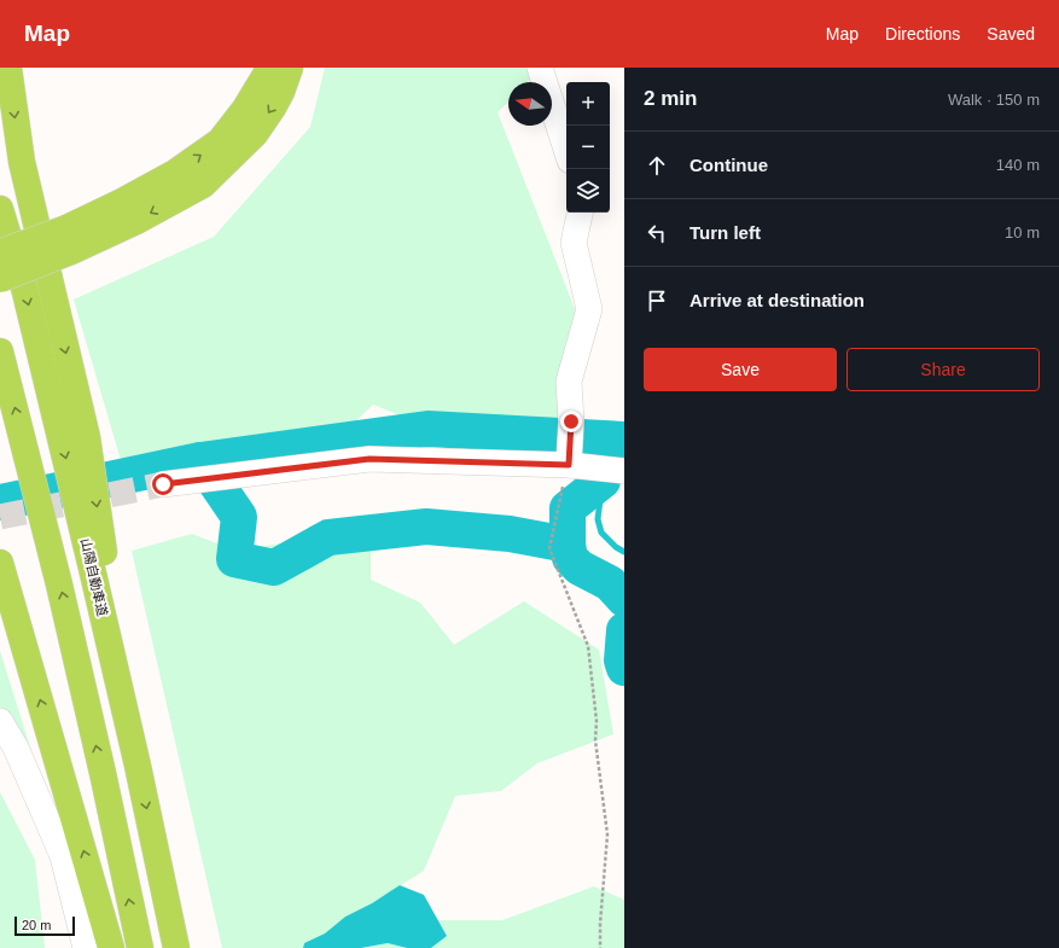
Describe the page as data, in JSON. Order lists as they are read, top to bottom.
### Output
{
  "streets": {
    "highway": ["山陽自動車道"]
  },
  "scale_bar": "20 m",
  "north": "left",
  "page": {
    "header": "Map",
    "nav": ["Map", "Directions", "Saved"],
    "heading": ["2 min", "Walk · 150 m"],
    "map_buttons": ["+", "−"],
    "list": [
      ["Continue", "140 m"],
      ["Turn left", "10 m"],
      "Arrive at destination"
    ],
    "buttons": ["Save", "Share"],
    "scale": "20 m"
  }
}
